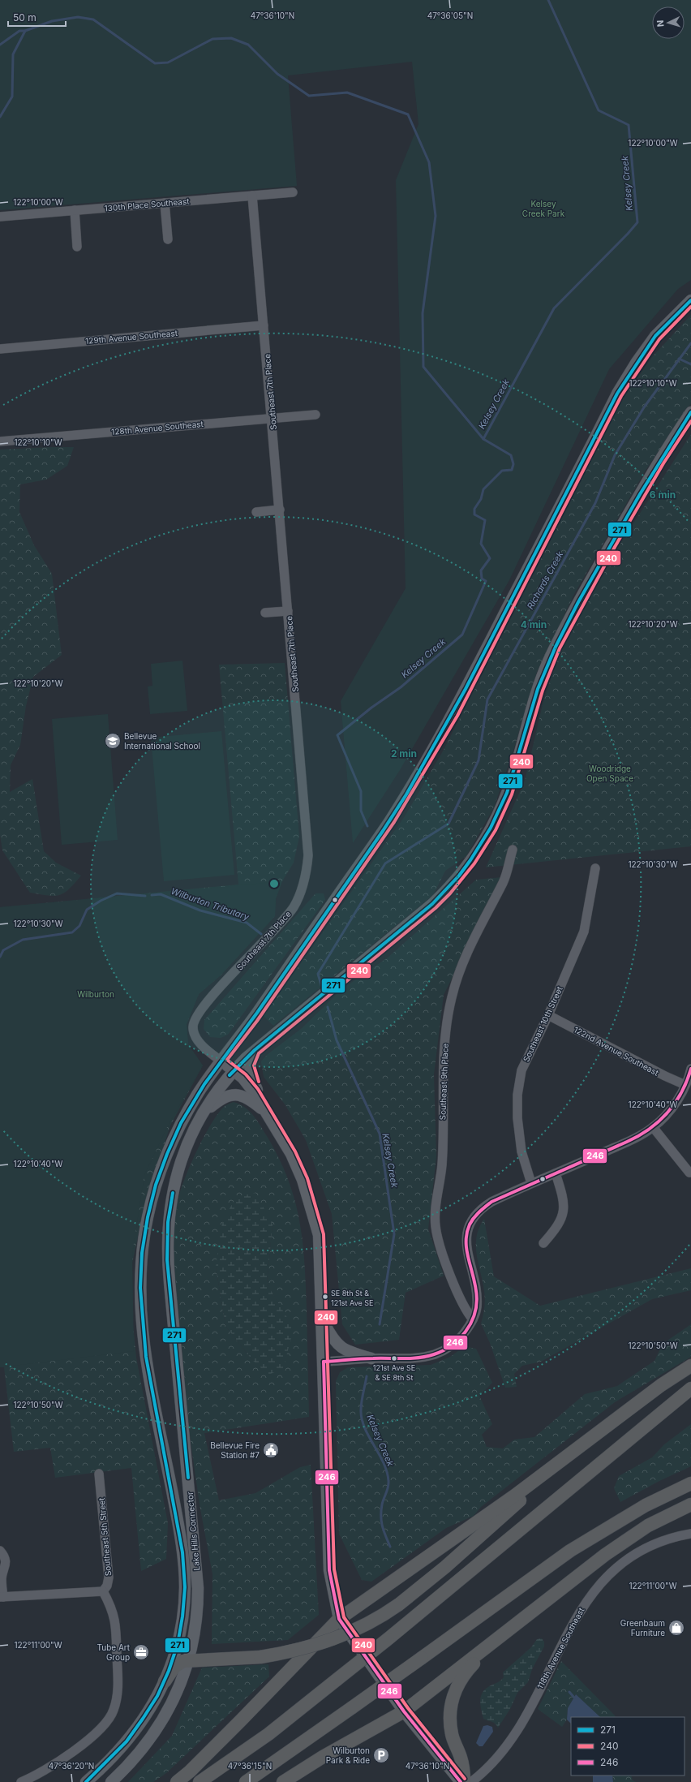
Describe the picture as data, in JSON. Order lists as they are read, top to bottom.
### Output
{
  "streets": {
    "main road": ["Lake Hills Connector"],
    "street": [
      "130th Place Southeast",
      "129th Avenue Southeast",
      "Southeast 7th Place",
      "128th Avenue Southeast",
      "Southeast 10th Street",
      "122nd Avenue Southeast",
      "Southeast 9th Place",
      "Southeast 5th Street",
      "118th Avenue Southeast"
    ]
  },
  "crossings": [
    ["130th Place Southeast", "Southeast 7th Place"],
    ["129th Avenue Southeast", "Southeast 7th Place"],
    ["Southeast 7th Place", "128th Avenue Southeast"],
    ["Southeast 7th Place", "Lake Hills Connector"],
    ["Southeast 10th Street", "122nd Avenue Southeast"]
  ],
  "water": ["Kelsey Creek", "Richards Creek", "Wilburton Tributary"],
  "parks": ["Kelsey Creek Park", "Woodridge Open Space", "Wilburton"],
  "places": {
    "school or university": ["Bellevue International School"],
    "other": ["SE 8th St & 121st Ave SE", "121st Ave SE & SE 8th St"],
    "public building": ["Bellevue Fire Station #7"],
    "shop": ["Greenbaum Furniture"],
    "office": ["Tube Art Group"],
    "parking": ["Wilburton Park & Ride"]
  },
  "lines": ["transit line 271", "transit line 240", "transit line 246"],
  "legend": ["271", "240", "246"],
  "scale_bar": "50 m",
  "north": "left",
  "coordinates": [
    "47°36'10\"N",
    "47°36'05\"N",
    "122°10'00\"W",
    "122°10'10\"W",
    "122°10'20\"W",
    "122°10'30\"W",
    "122°10'40\"W",
    "122°10'50\"W",
    "122°11'00\"W",
    "47°36'20\"N",
    "47°36'15\"N"
  ],
  "rings": ["6 min", "4 min", "2 min"]
}
